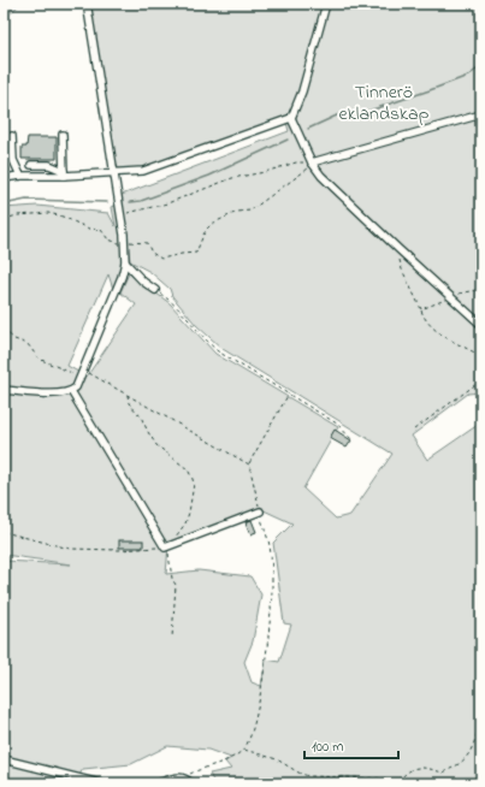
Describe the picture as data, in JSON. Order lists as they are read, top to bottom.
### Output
{
  "parks": ["Tinnerö eklandskap"],
  "scale_bar": "100 m"
}
